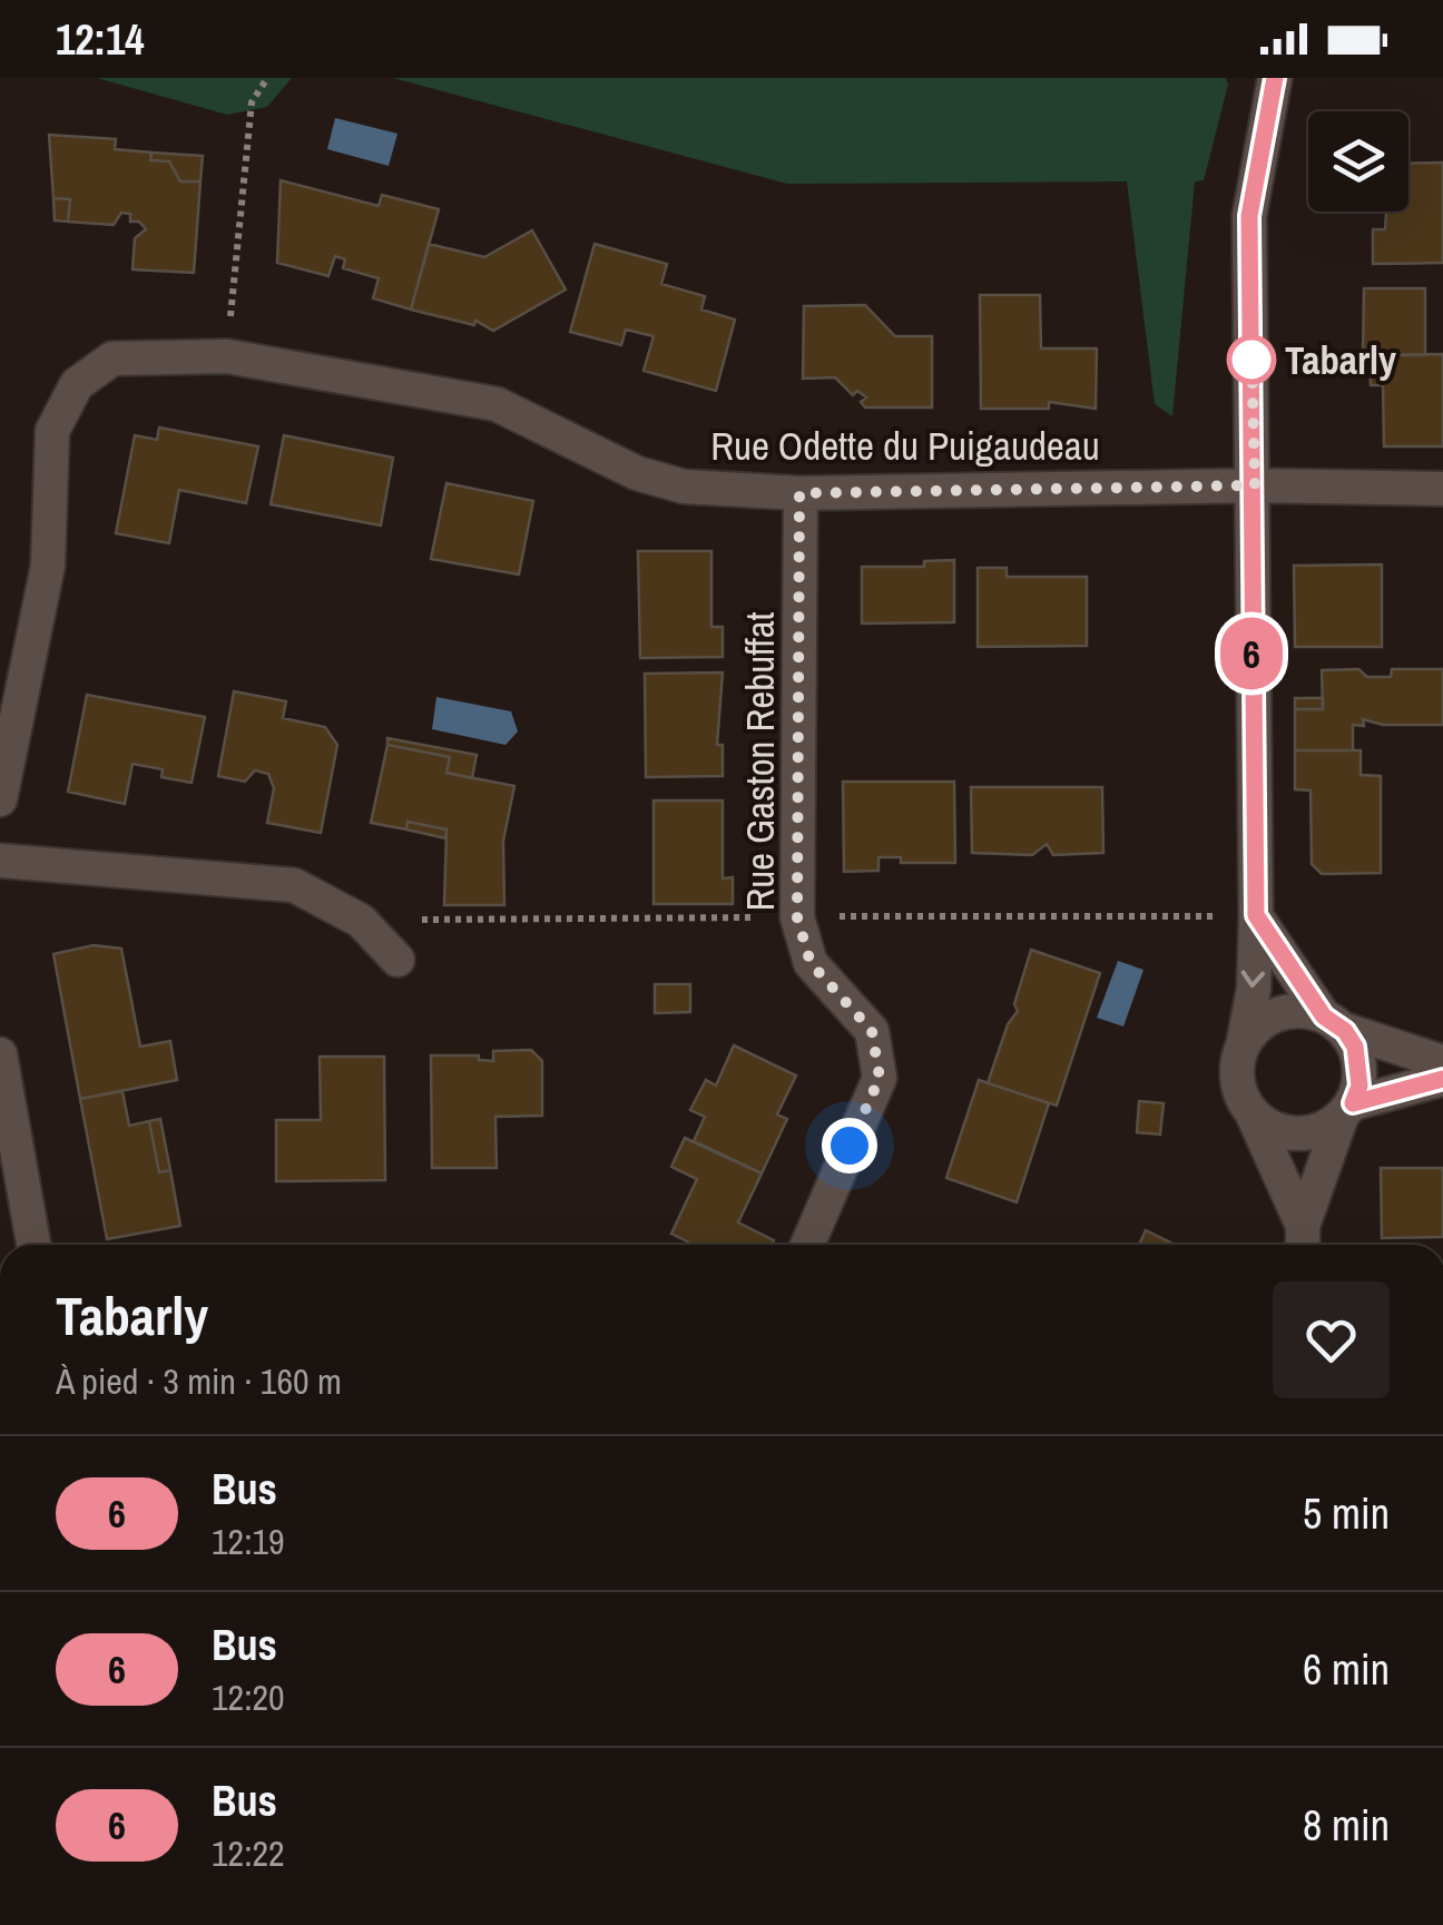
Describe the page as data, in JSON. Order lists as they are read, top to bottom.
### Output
{
  "streets": {
    "street": ["Rue Odette du Puigaudeau", "Rue Gaston Rebuffat"]
  },
  "crossings": [
    ["Rue Odette du Puigaudeau", "Rue Gaston Rebuffat"]
  ],
  "places": ["Tabarly"],
  "lines": ["bus line 6"],
  "page": {
    "status": "12:14",
    "on_map": "6",
    "heading": ["Tabarly", "À pied · 3 min · 160 m"],
    "list": [
      {
        "mark": "6",
        "name": "Bus",
        "note": "12:19",
        "value": "5 min"
      },
      {
        "mark": "6",
        "name": "Bus",
        "note": "12:20",
        "value": "6 min"
      },
      {
        "mark": "6",
        "name": "Bus",
        "note": "12:22",
        "value": "8 min"
      }
    ]
  }
}
